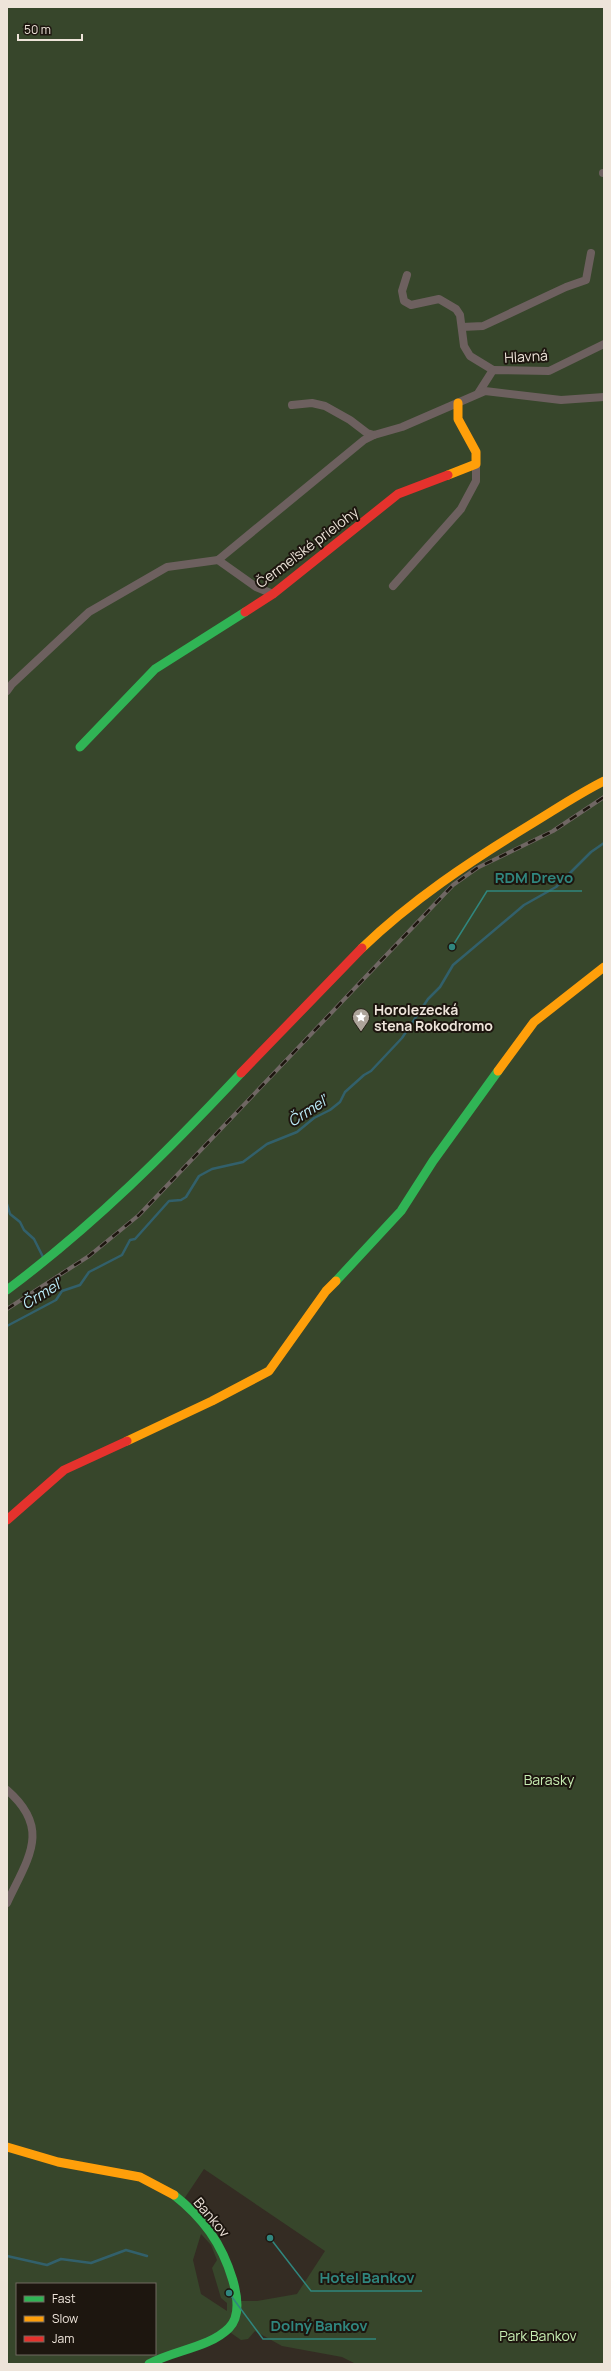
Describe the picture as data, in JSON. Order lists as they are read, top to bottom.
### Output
{
  "streets": {
    "street": ["Hlavná", "Čermeľské prielohy", "Bankov"]
  },
  "water": ["Črmeľ"],
  "parks": ["Barasky", "Park Bankov"],
  "places": {
    "other": ["RDM Drevo", "Hotel Bankov", "Dolný Bankov"],
    "place": ["Horolezecká stena Rokodromo"]
  },
  "legend": ["Fast", "Slow", "Jam"],
  "scale_bar": "50 m"
}
